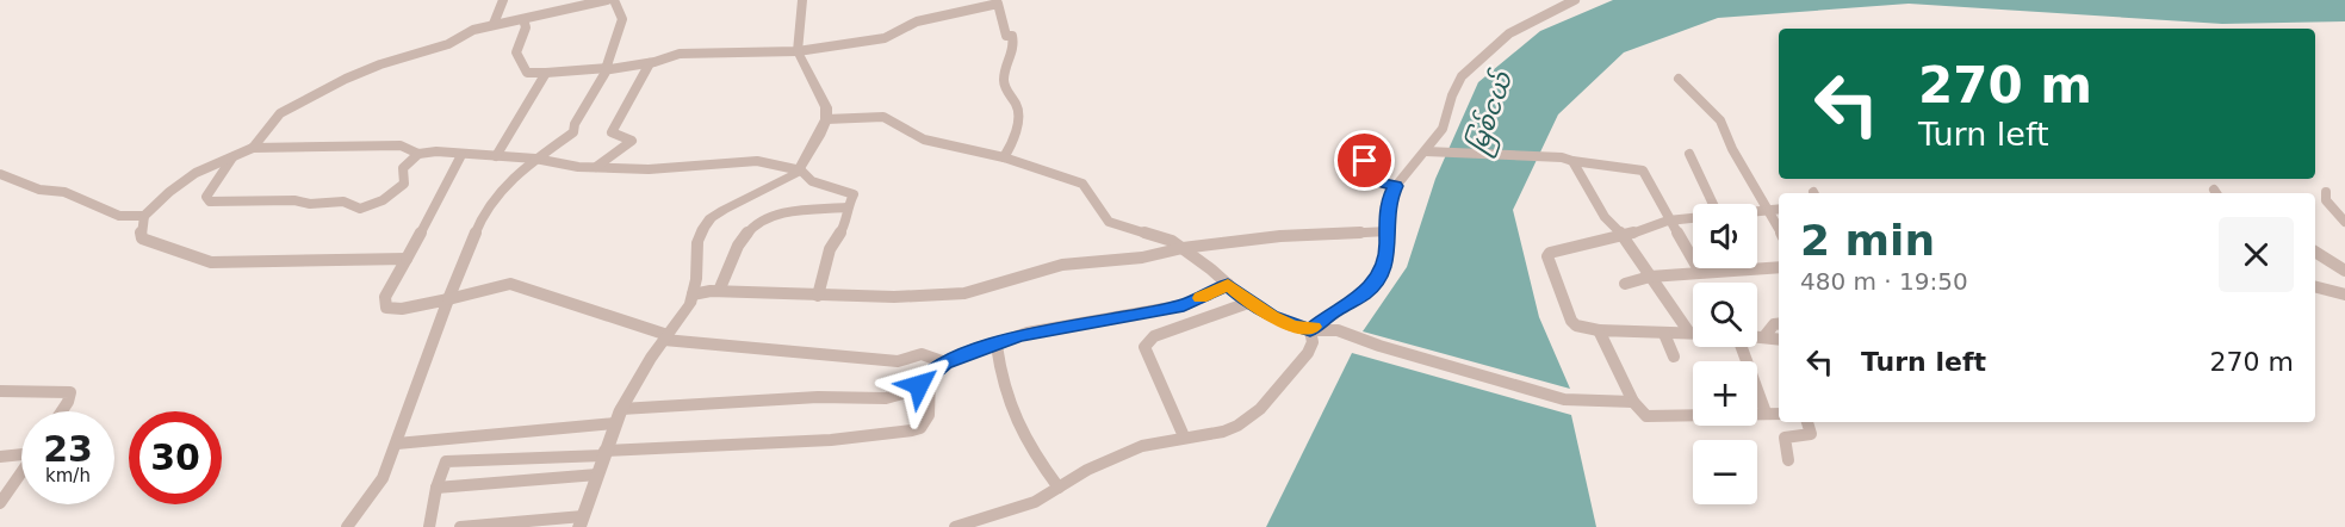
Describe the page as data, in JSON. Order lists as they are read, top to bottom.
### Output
{
  "water": ["မြစ်ငယ်"],
  "page": {
    "turn": ["270 m", "Turn left"],
    "heading": ["2 min", "480 m · 19:50"],
    "map_buttons": ["+", "−"],
    "list": [
      {
        "name": "Turn left",
        "value": "270 m"
      }
    ],
    "speed": "23 km/h",
    "limit": "30"
  }
}
